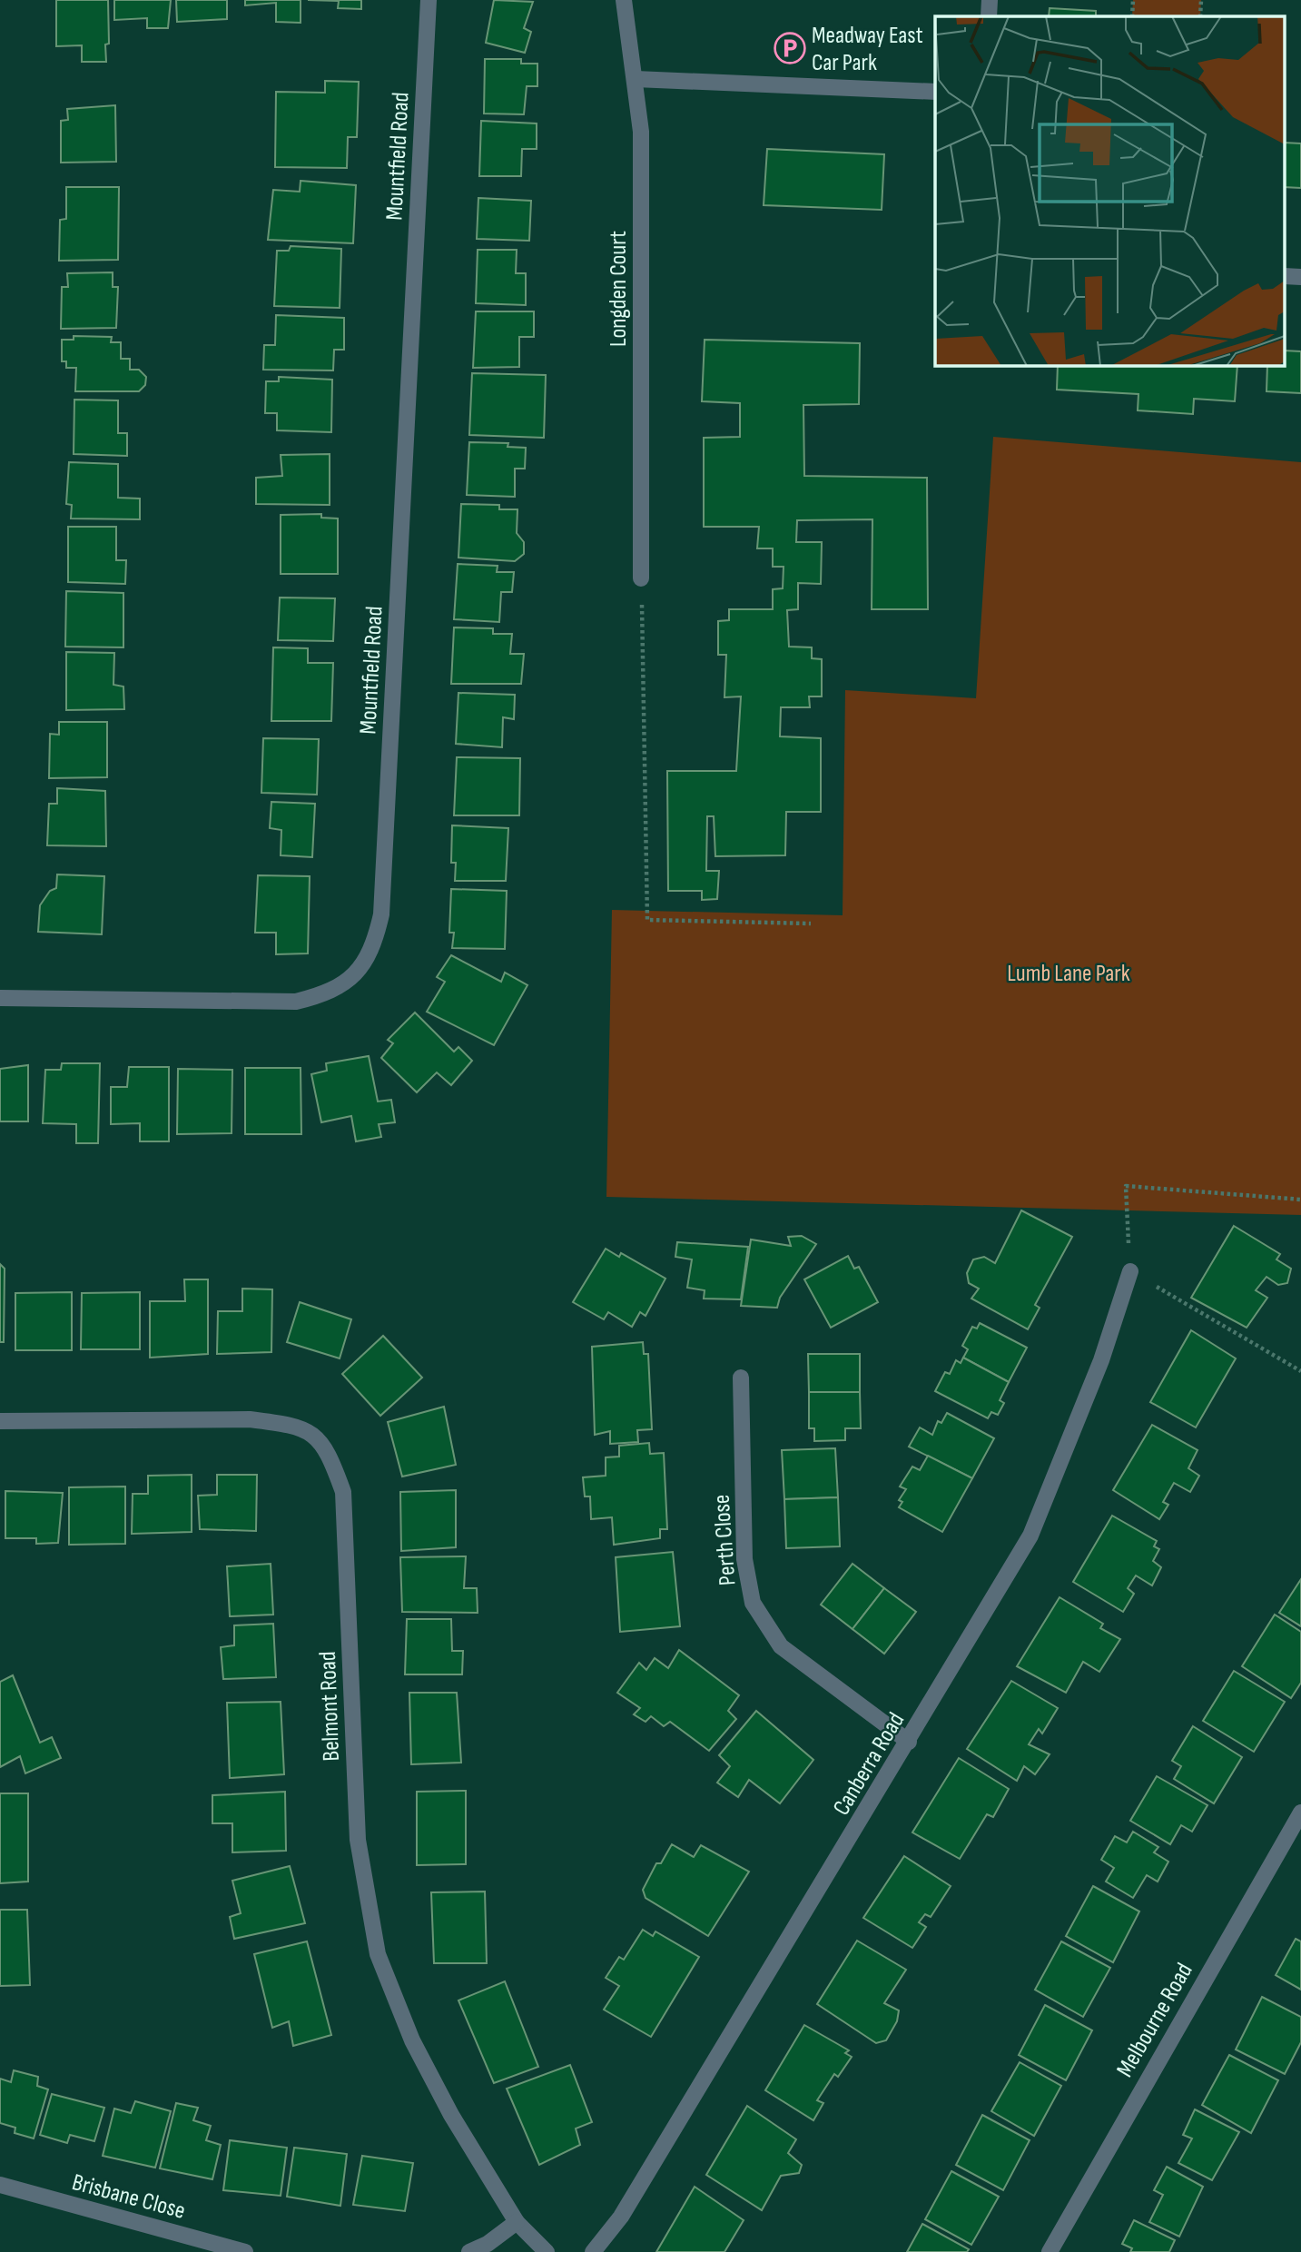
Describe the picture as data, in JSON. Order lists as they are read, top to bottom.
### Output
{
  "streets": {
    "street": [
      "Mountfield Road",
      "Longden Court",
      "Perth Close",
      "Belmont Road",
      "Canberra Road",
      "Melbourne Road",
      "Brisbane Close"
    ]
  },
  "crossings": [
    ["Perth Close", "Canberra Road"]
  ],
  "parks": ["Lumb Lane Park"],
  "places": {
    "parking": ["Meadway East Car Park"]
  }
}
